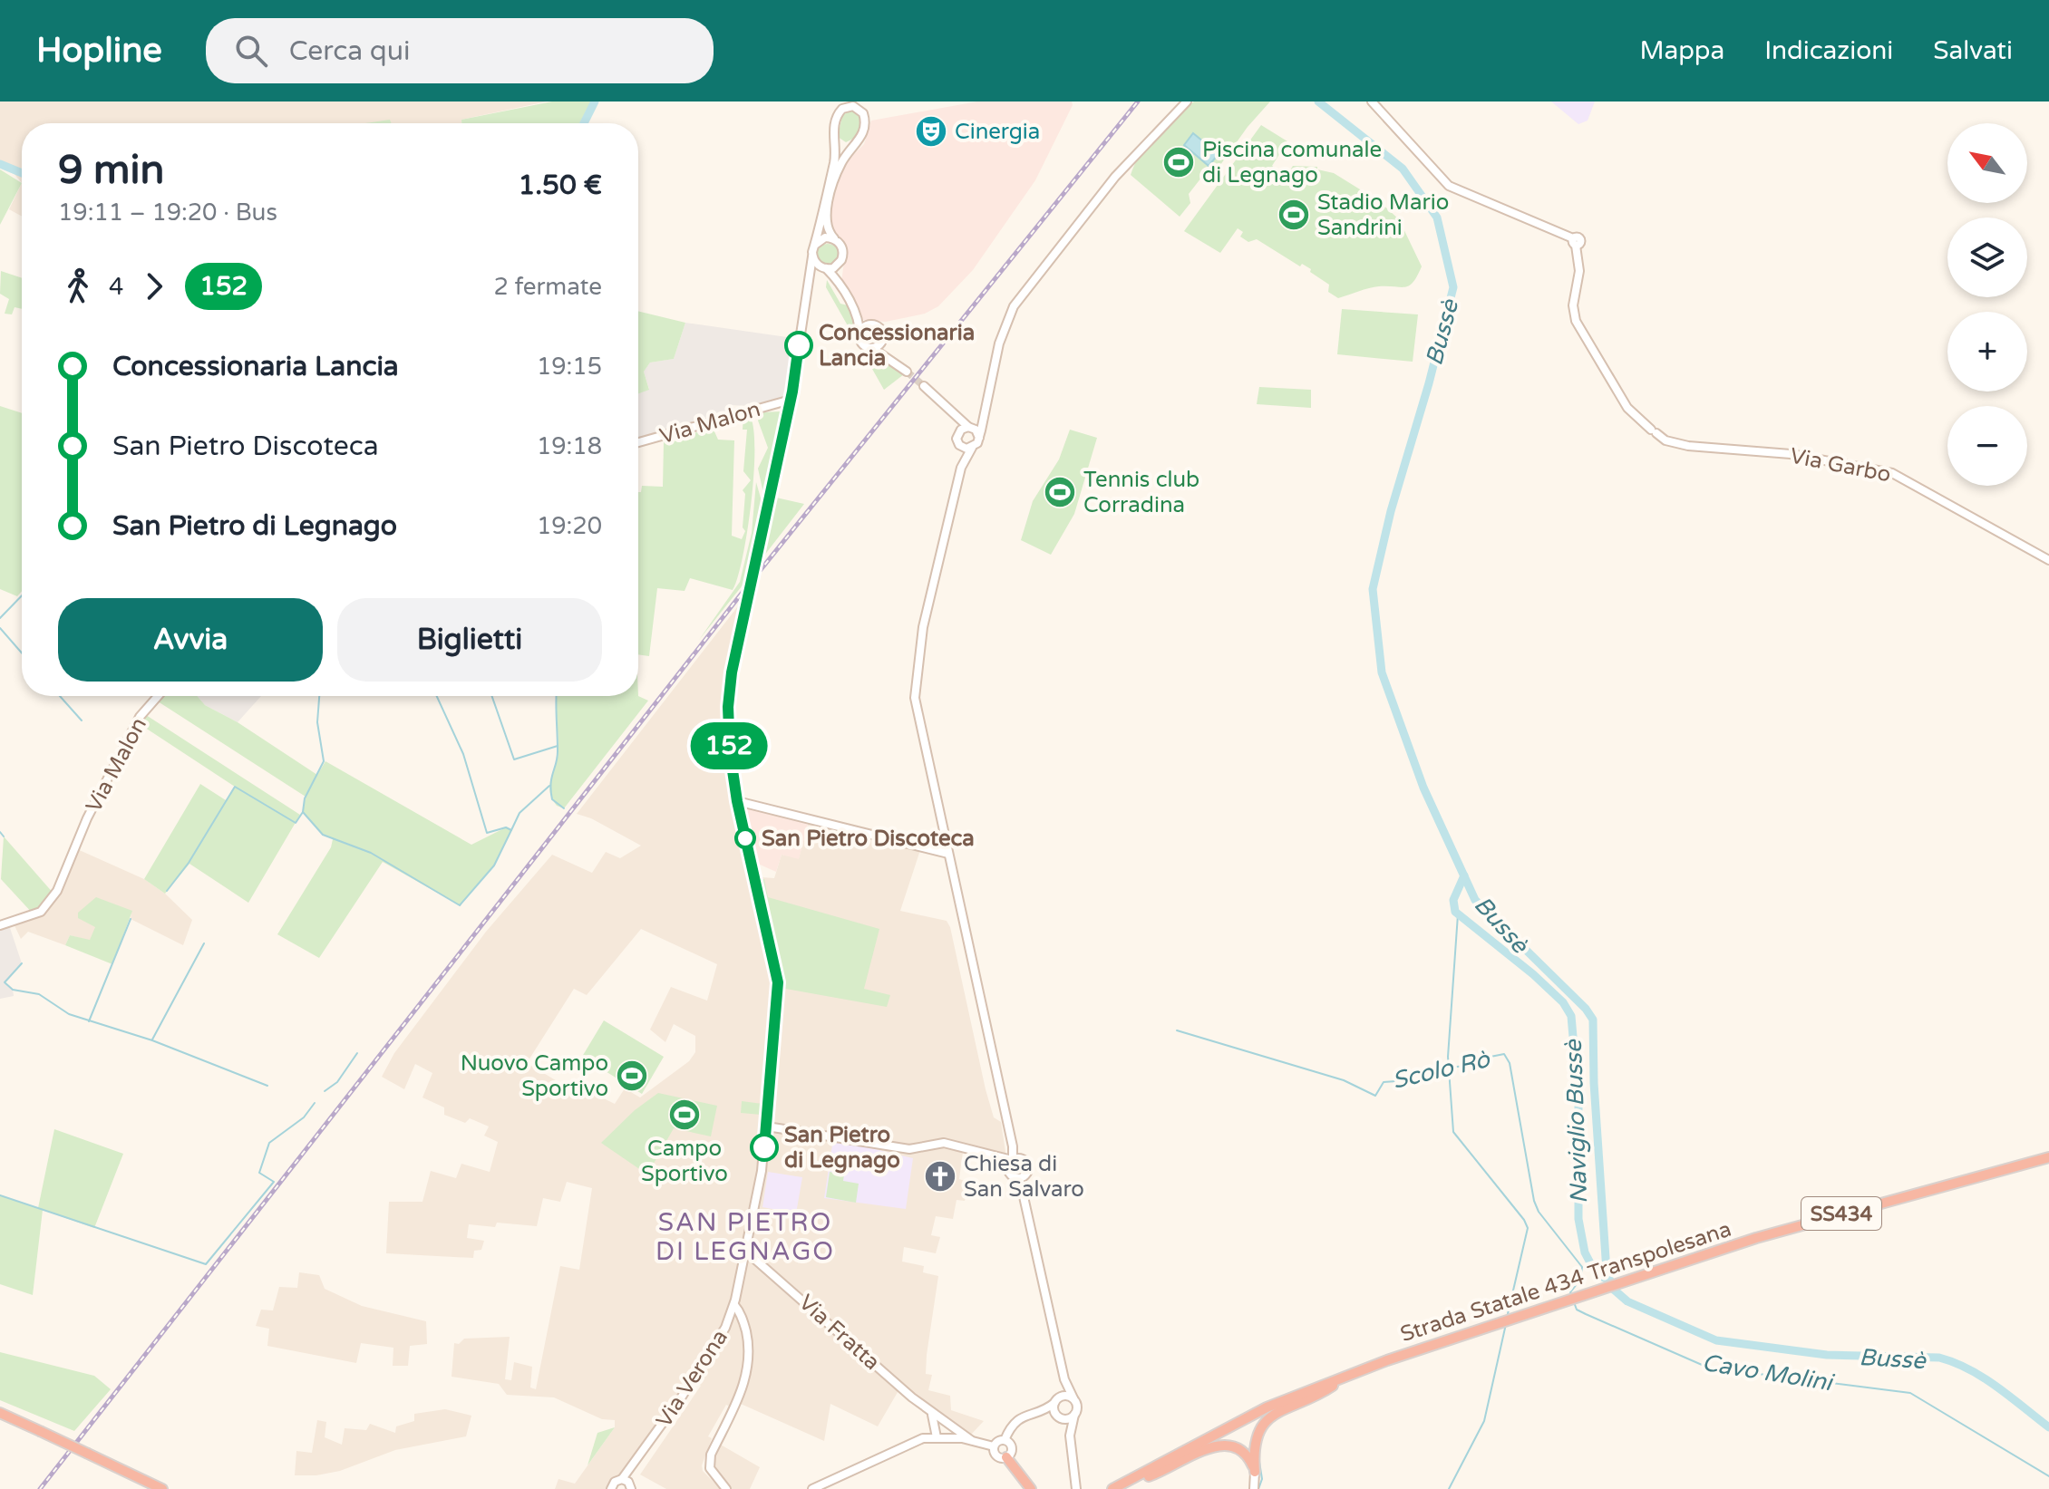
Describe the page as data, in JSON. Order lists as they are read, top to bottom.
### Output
{
  "streets": {
    "highway": ["SS434", "Strada Statale 434 Transpolesana"],
    "street": [
      "Via Malon",
      "Via Garbo",
      "Via Fratta",
      "Via Verona"
    ]
  },
  "crossings": [
    ["Via Fratta", "Via Verona"]
  ],
  "districts": ["SAN PIETRO DI LEGNAGO"],
  "water": [
    "Bussè",
    "Scolo Rò",
    "Naviglio Bussè",
    "Cavo Molini"
  ],
  "places": {
    "theatre": ["Cinergia"],
    "sports": [
      "Piscina comunale di Legnago",
      "Stadio Mario Sandrini",
      "Tennis club Corradina",
      "Nuovo Campo Sportivo",
      "Campo Sportivo"
    ],
    "other": ["Concessionaria Lancia", "San Pietro Discoteca", "San Pietro di Legnago"],
    "church": ["Chiesa di San Salvaro"]
  },
  "lines": ["bus line 152"],
  "north": "top left",
  "page": {
    "header": "Hopline",
    "search": "Cerca qui",
    "nav": ["Mappa", "Indicazioni", "Salvati"],
    "on_map": "152",
    "map_buttons": ["+", "−"],
    "heading": ["9 min", "19:11 – 19:20 · Bus", "1.50 €"],
    "legs": ["4", "152", "2 fermate"],
    "list": [
      {
        "name": "Concessionaria Lancia",
        "value": "19:15"
      },
      {
        "name": "San Pietro Discoteca",
        "value": "19:18"
      },
      {
        "name": "San Pietro di Legnago",
        "value": "19:20"
      }
    ],
    "buttons": ["Avvia", "Biglietti"]
  }
}
